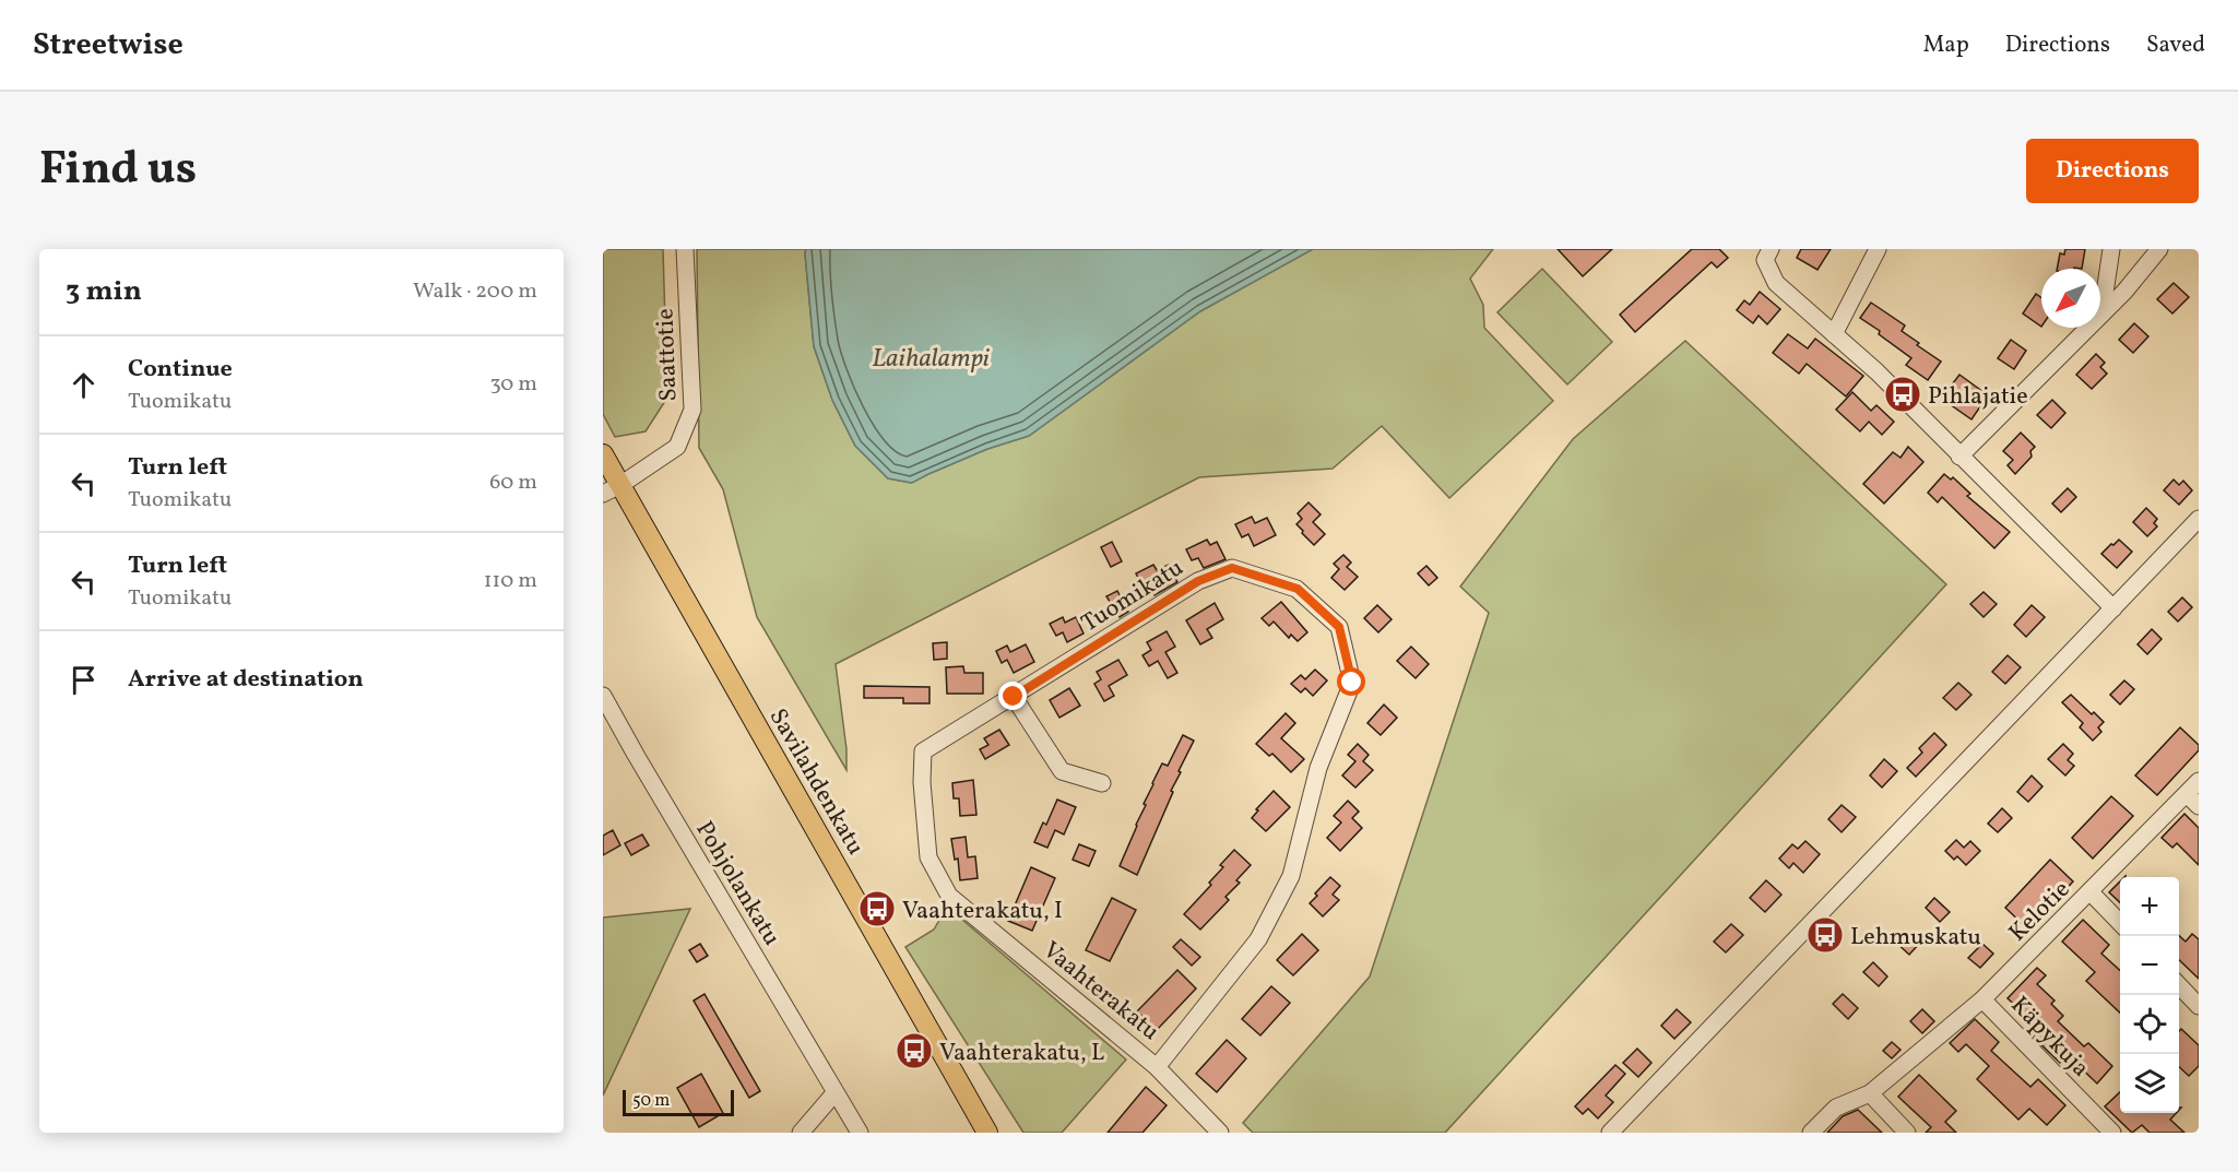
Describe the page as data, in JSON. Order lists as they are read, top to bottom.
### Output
{
  "streets": {
    "main road": ["Savilahdenkatu"],
    "street": [
      "Saattotie",
      "Tuomikatu",
      "Pohjolankatu",
      "Kelotie",
      "Vaahterakatu",
      "Käpykuja"
    ]
  },
  "crossings": [
    ["Saattotie", "Savilahdenkatu"],
    ["Tuomikatu", "Vaahterakatu"],
    ["Kelotie", "Käpykuja"]
  ],
  "water": ["Laihalampi"],
  "places": {
    "bus stop": [
      "Pihlajatie",
      "Vaahterakatu, I",
      "Lehmuskatu",
      "Vaahterakatu, L"
    ]
  },
  "scale_bar": "50 m",
  "north": "bottom left",
  "page": {
    "header": "Streetwise",
    "nav": ["Map", "Directions", "Saved"],
    "title": "Find us",
    "buttons": "Directions",
    "heading": ["3 min", "Walk · 200 m"],
    "list": [
      ["Continue", "Tuomikatu", "30 m"],
      ["Turn left", "Tuomikatu", "60 m"],
      ["Turn left", "Tuomikatu", "110 m"],
      "Arrive at destination"
    ],
    "map_buttons": ["+", "−"],
    "scale": "50 m"
  }
}
